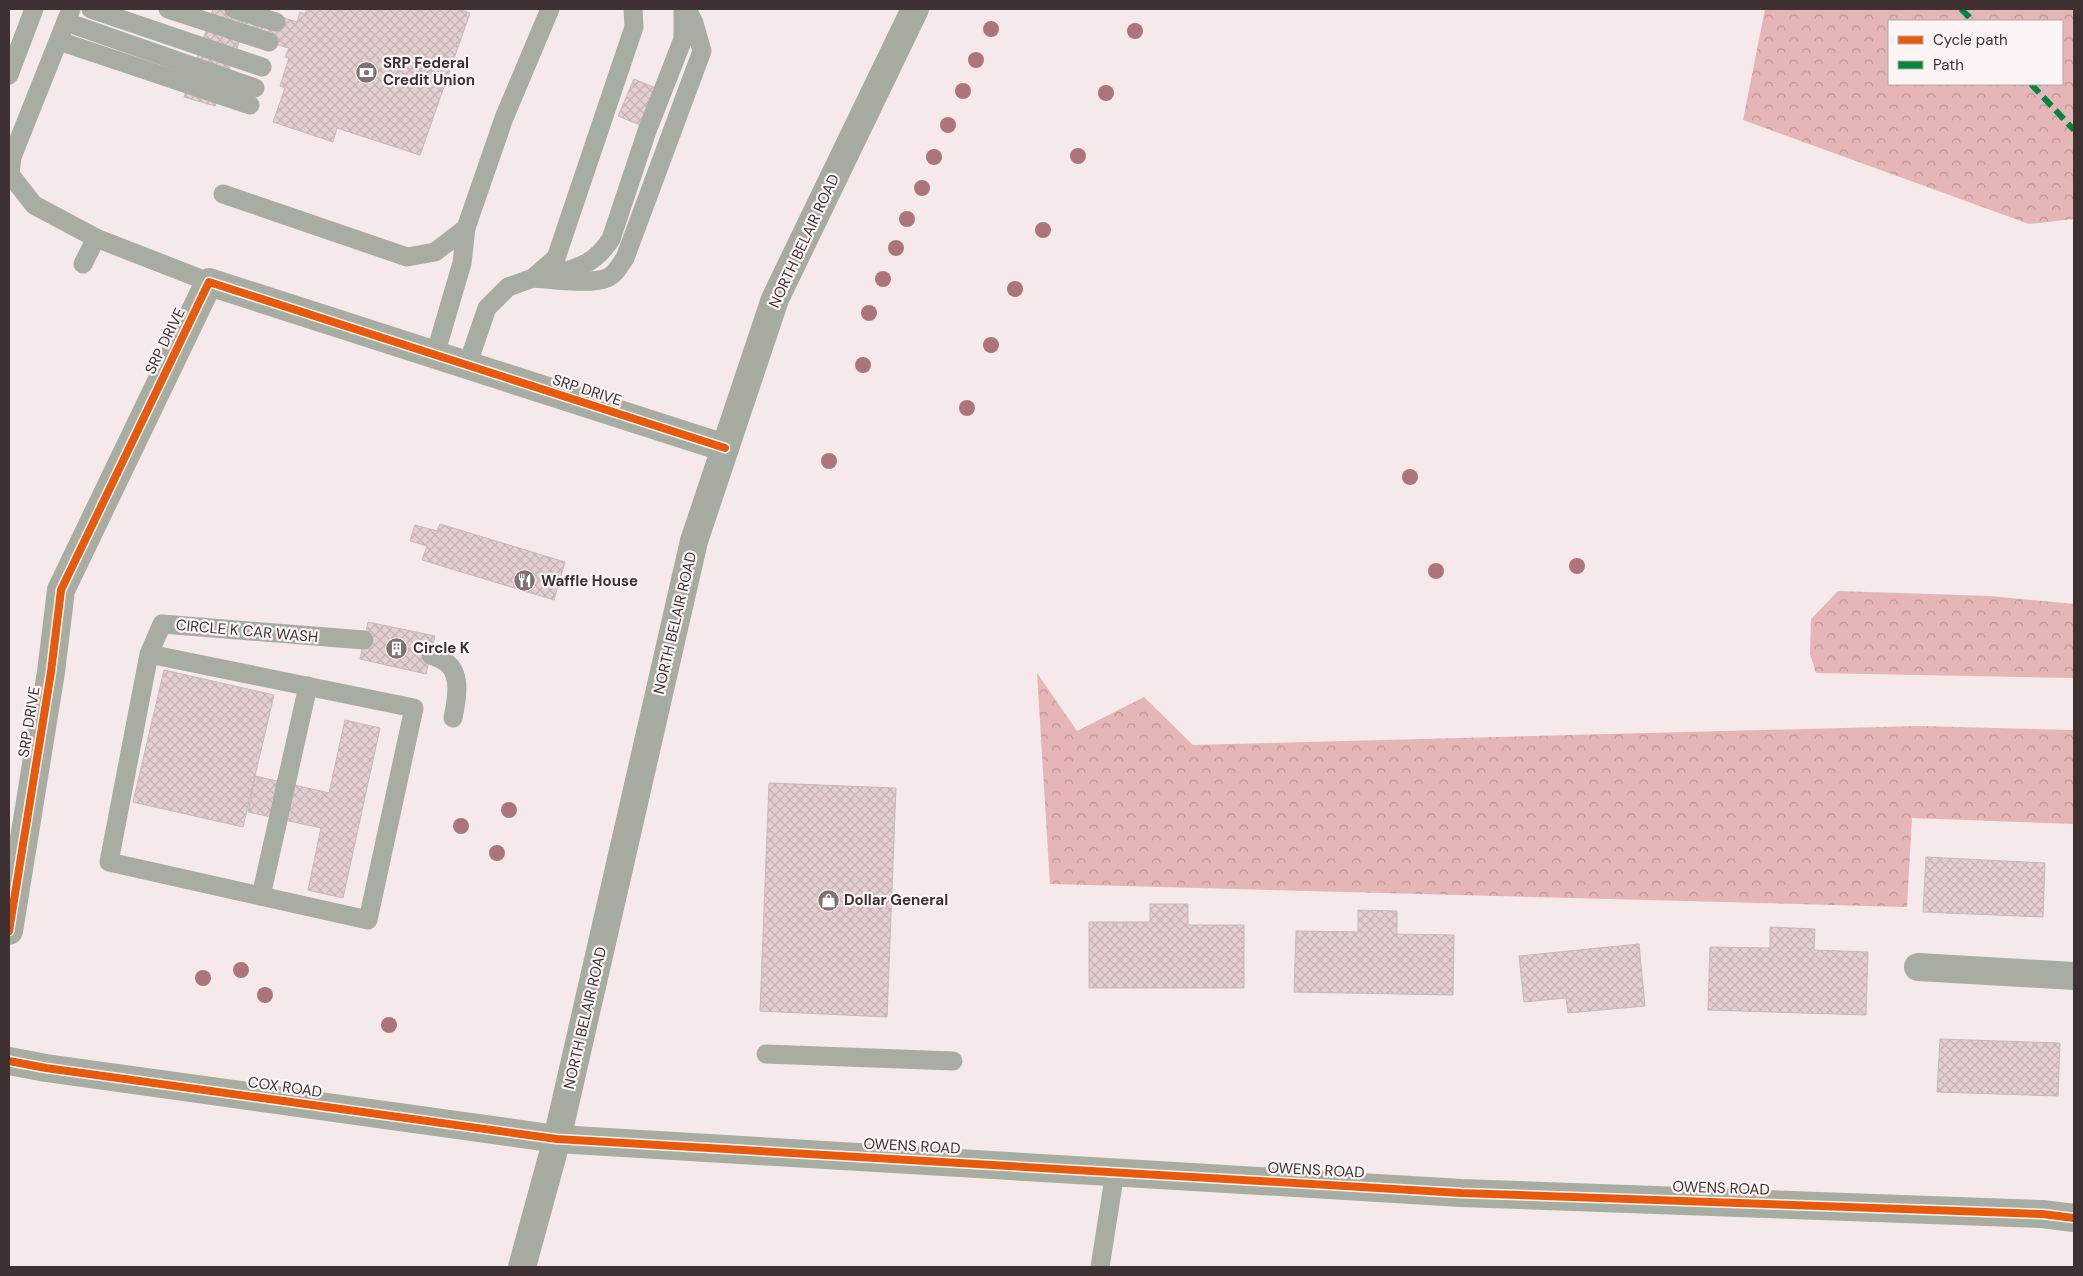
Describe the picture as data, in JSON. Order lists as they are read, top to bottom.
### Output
{
  "streets": {
    "main road": ["NORTH BELAIR ROAD"],
    "street": ["SRP DRIVE", "COX ROAD", "OWENS ROAD"],
    "lane": ["CIRCLE K CAR WASH"]
  },
  "crossings": [
    ["NORTH BELAIR ROAD", "SRP DRIVE"],
    ["NORTH BELAIR ROAD", "COX ROAD"],
    ["NORTH BELAIR ROAD", "OWENS ROAD"],
    ["COX ROAD", "OWENS ROAD"]
  ],
  "places": {
    "bank": ["SRP Federal Credit Union"],
    "restaurant": ["Waffle House"],
    "building": ["Circle K"],
    "shop": ["Dollar General"]
  },
  "legend": ["Cycle path", "Path"]
}
